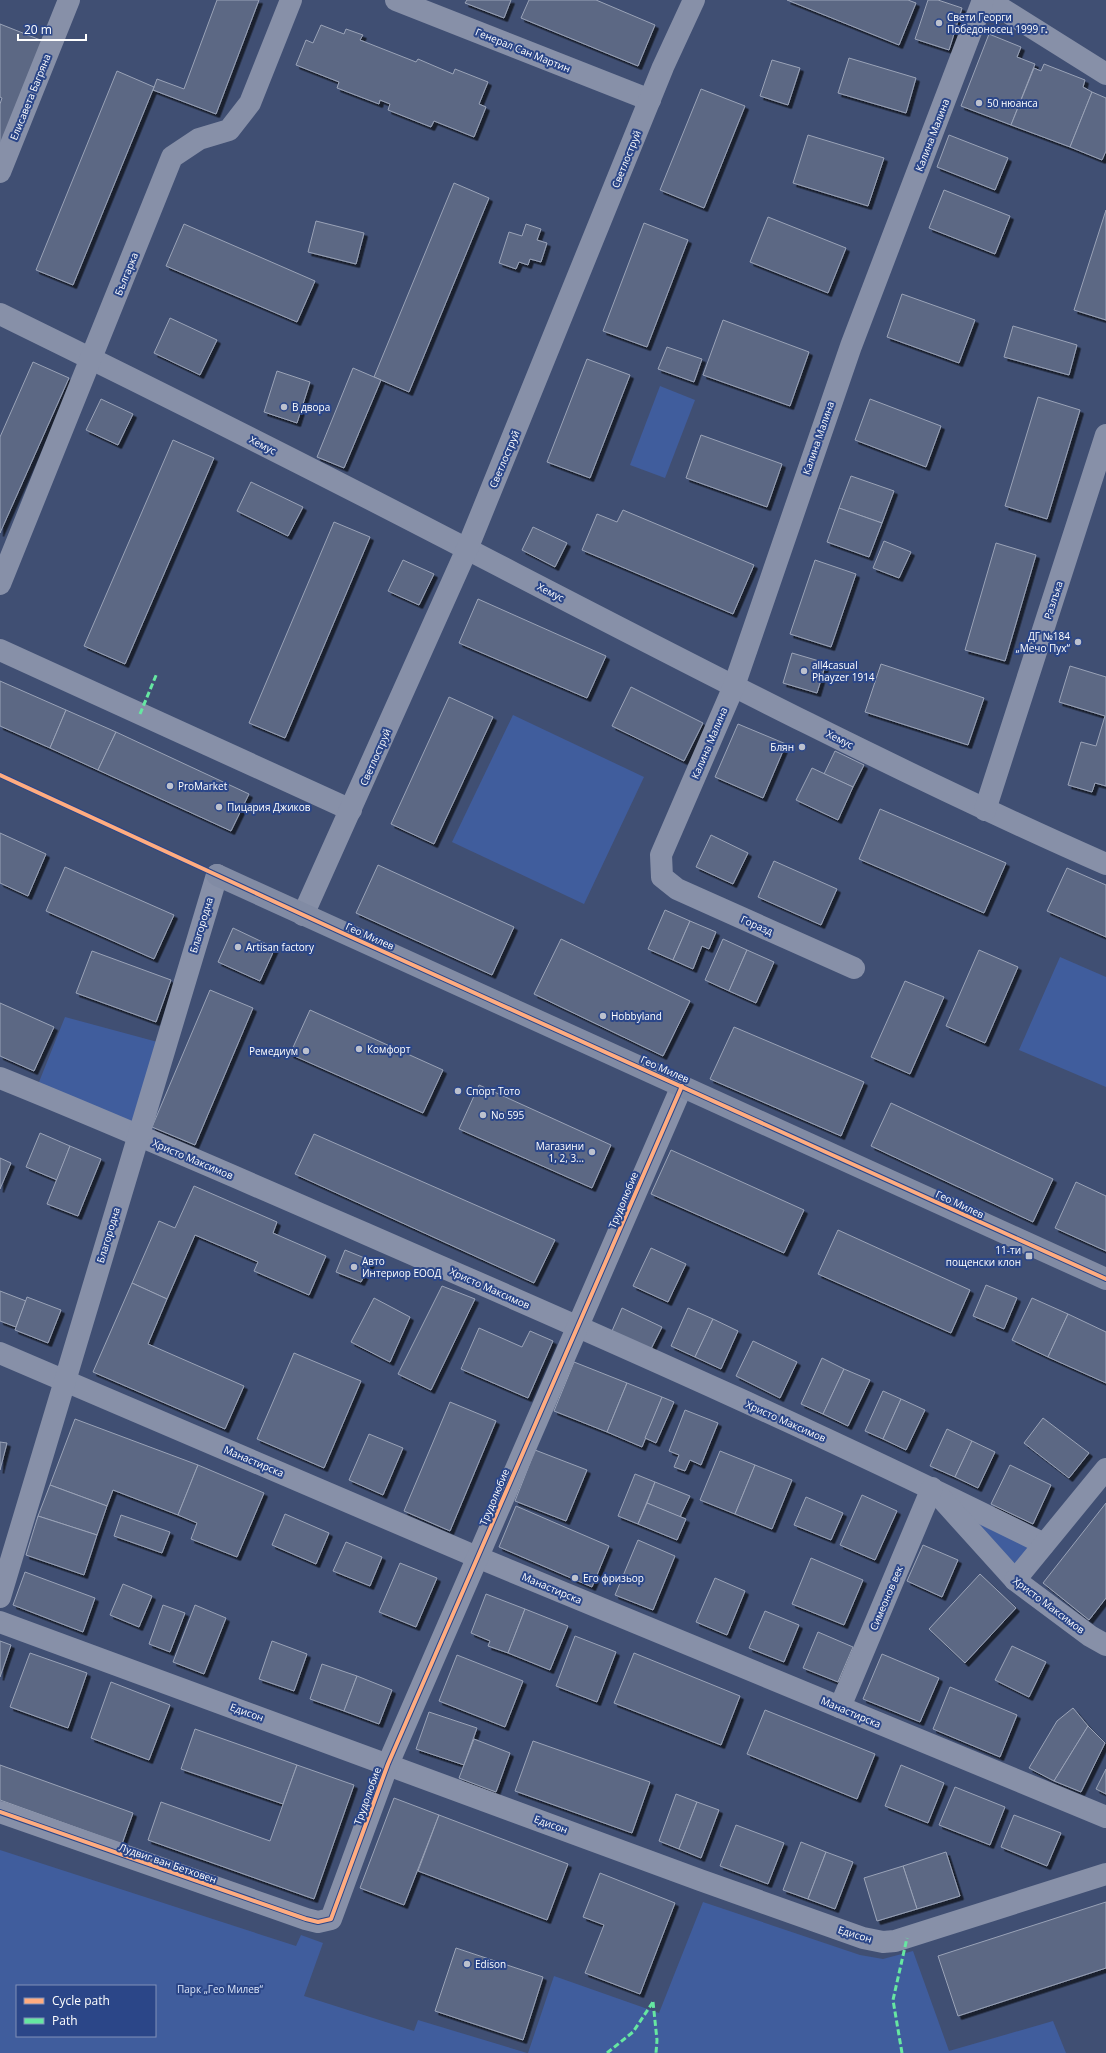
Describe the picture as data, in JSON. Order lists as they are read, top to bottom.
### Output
{
  "streets": {
    "street": [
      "Генерал Сан Мартин",
      "Елисавета Багряна",
      "Калина Малина",
      "Светлоструй",
      "Българка",
      "Хемус",
      "Разлъка",
      "Благородна",
      "Горазд",
      "Гео Милев",
      "Христо Максимов",
      "Трудолюбие",
      "Манастирска",
      "Симеонов век",
      "Едисон",
      "Лудвиг ван Бетховен"
    ]
  },
  "crossings": [
    ["Генерал Сан Мартин", "Светлоструй"],
    ["Калина Малина", "Хемус"],
    ["Калина Малина", "Горазд"],
    ["Светлоструй", "Хемус"],
    ["Светлоструй", "Гео Милев"],
    ["Българка", "Хемус"],
    ["Хемус", "Разлъка"],
    ["Благородна", "Гео Милев"],
    ["Благородна", "Христо Максимов"],
    ["Благородна", "Манастирска"],
    ["Гео Милев", "Трудолюбие"],
    ["Христо Максимов", "Трудолюбие"],
    ["Христо Максимов", "Симеонов век"],
    ["Трудолюбие", "Манастирска"],
    ["Трудолюбие", "Едисон"],
    ["Трудолюбие", "Лудвиг ван Бетховен"],
    ["Манастирска", "Симеонов век"]
  ],
  "parks": ["Парк „Гео Милев“"],
  "places": {
    "other": [
      "Свети Георги Победоносец 1999 г.",
      "50 нюанса",
      "В двора",
      "ДГ №184 „Мечо Пух“",
      "all4casual Phayzer 1914",
      "Блян",
      "ProMarket",
      "Пицария Джиков",
      "Artisan factory",
      "Hobbyland",
      "Комфорт",
      "Ремедиум",
      "Спорт Тото",
      "No 595",
      "Магазини 1, 2, 3...",
      "Авто Интериор ЕООД",
      "Его фризьор",
      "Edison"
    ],
    "transit": ["11-ти пощенски клон"]
  },
  "legend": ["Cycle path", "Path"],
  "scale_bar": "20 m"
}
